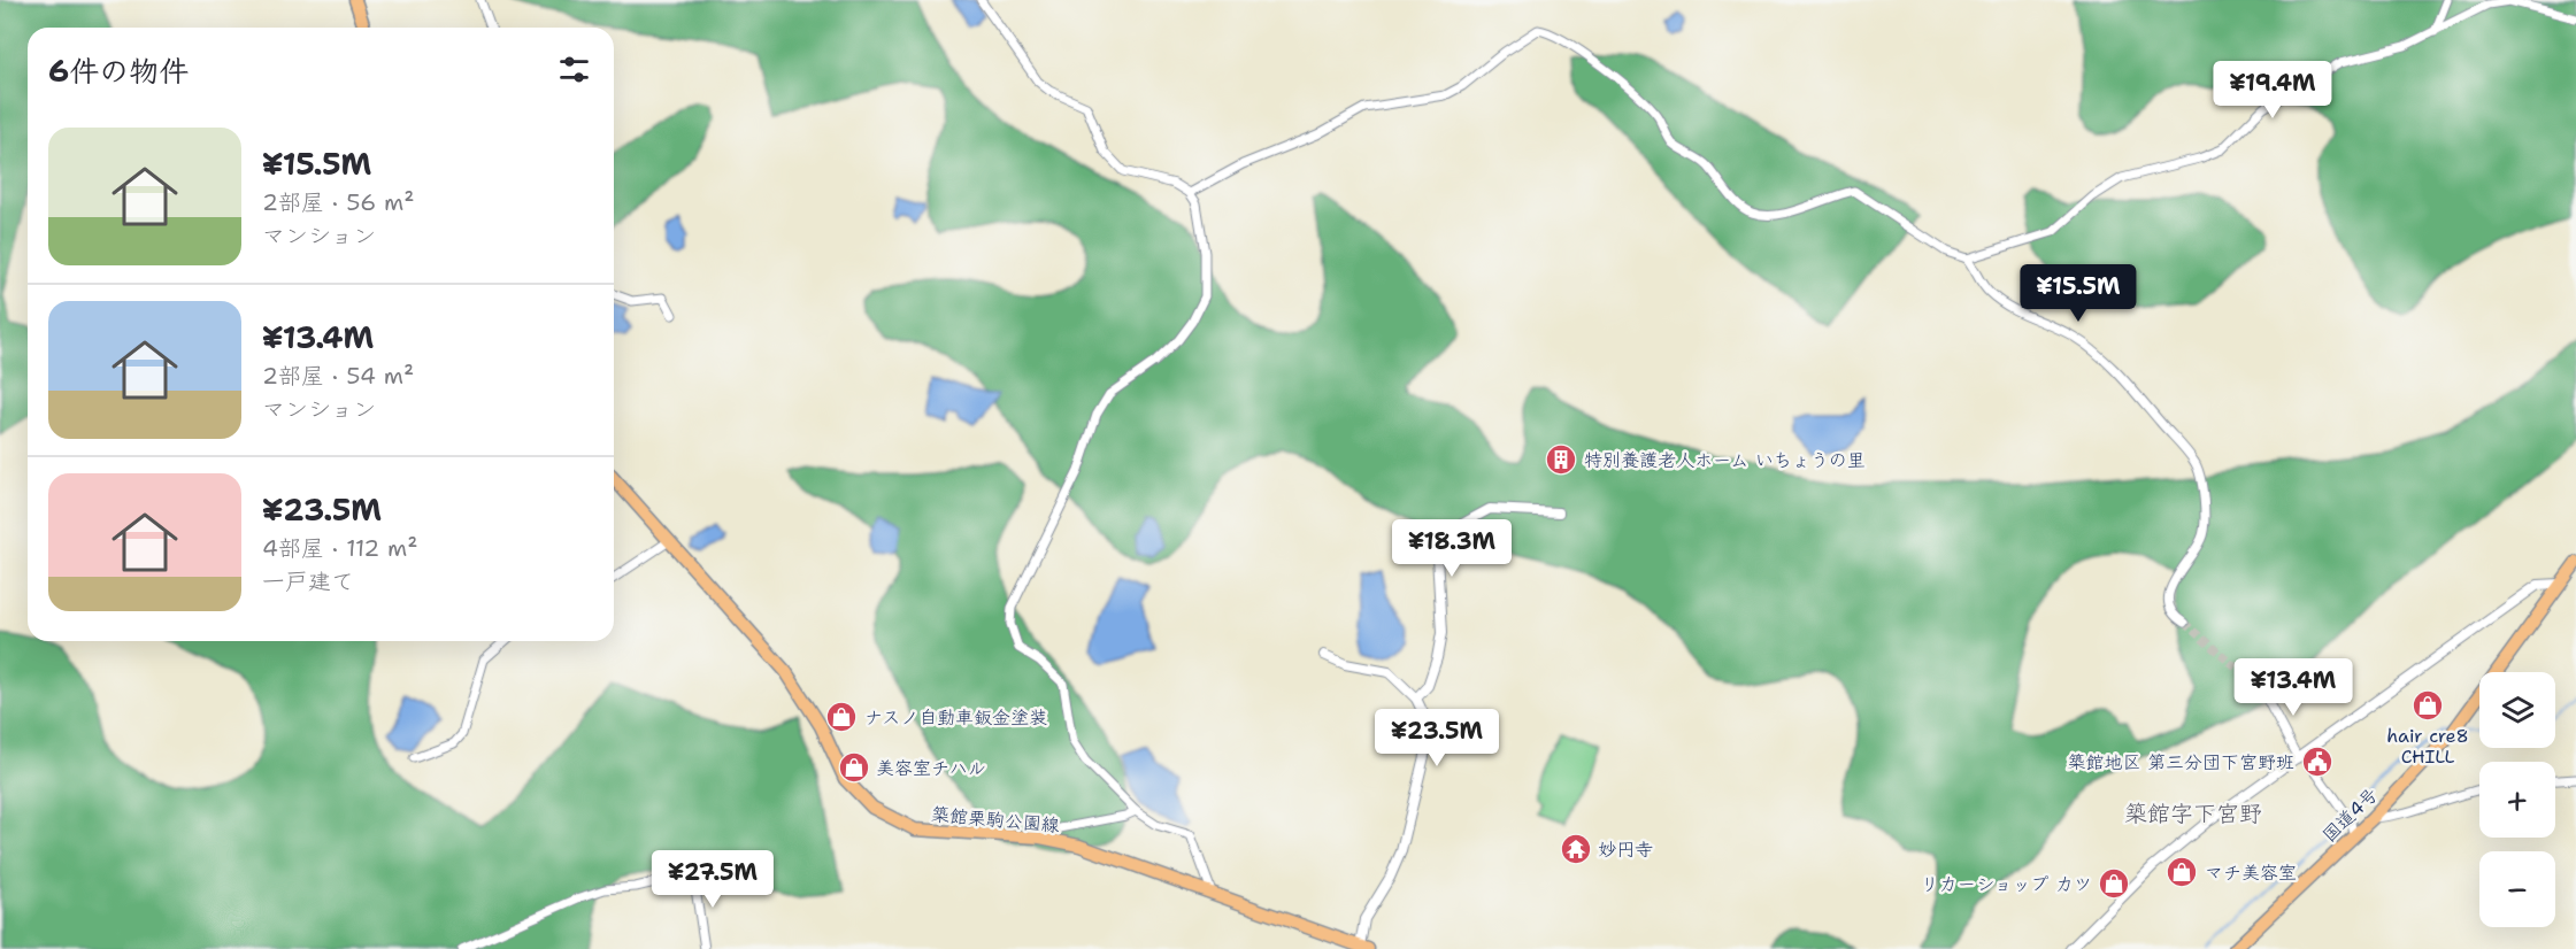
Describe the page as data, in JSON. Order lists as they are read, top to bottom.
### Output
{
  "streets": {
    "main road": ["国道4号", "築館栗駒公園線"]
  },
  "districts": ["築館字下宮野"],
  "places": {
    "building": ["特別養護老人ホーム いちょうの里"],
    "shop": [
      "hair cre8 CHILL",
      "ナスノ自動車鈑金塗装",
      "美容室チハル",
      "マチ美容室",
      "リカーショップ カツ"
    ],
    "public building": ["築館地区 第三分団下宮野班"],
    "temple": ["妙円寺"]
  },
  "page": {
    "heading": "6件の物件",
    "price": [
      "¥19.4M",
      "¥15.5M",
      "¥18.3M",
      "¥13.4M",
      "¥23.5M",
      "¥27.5M"
    ],
    "list": [
      {
        "name": "¥15.5M",
        "note": "2部屋 · 56 m² · マンション"
      },
      {
        "name": "¥13.4M",
        "note": "2部屋 · 54 m² · マンション"
      },
      {
        "name": "¥23.5M",
        "note": "4部屋 · 112 m² · 一戸建て"
      }
    ],
    "map_buttons": ["+", "−"]
  }
}
